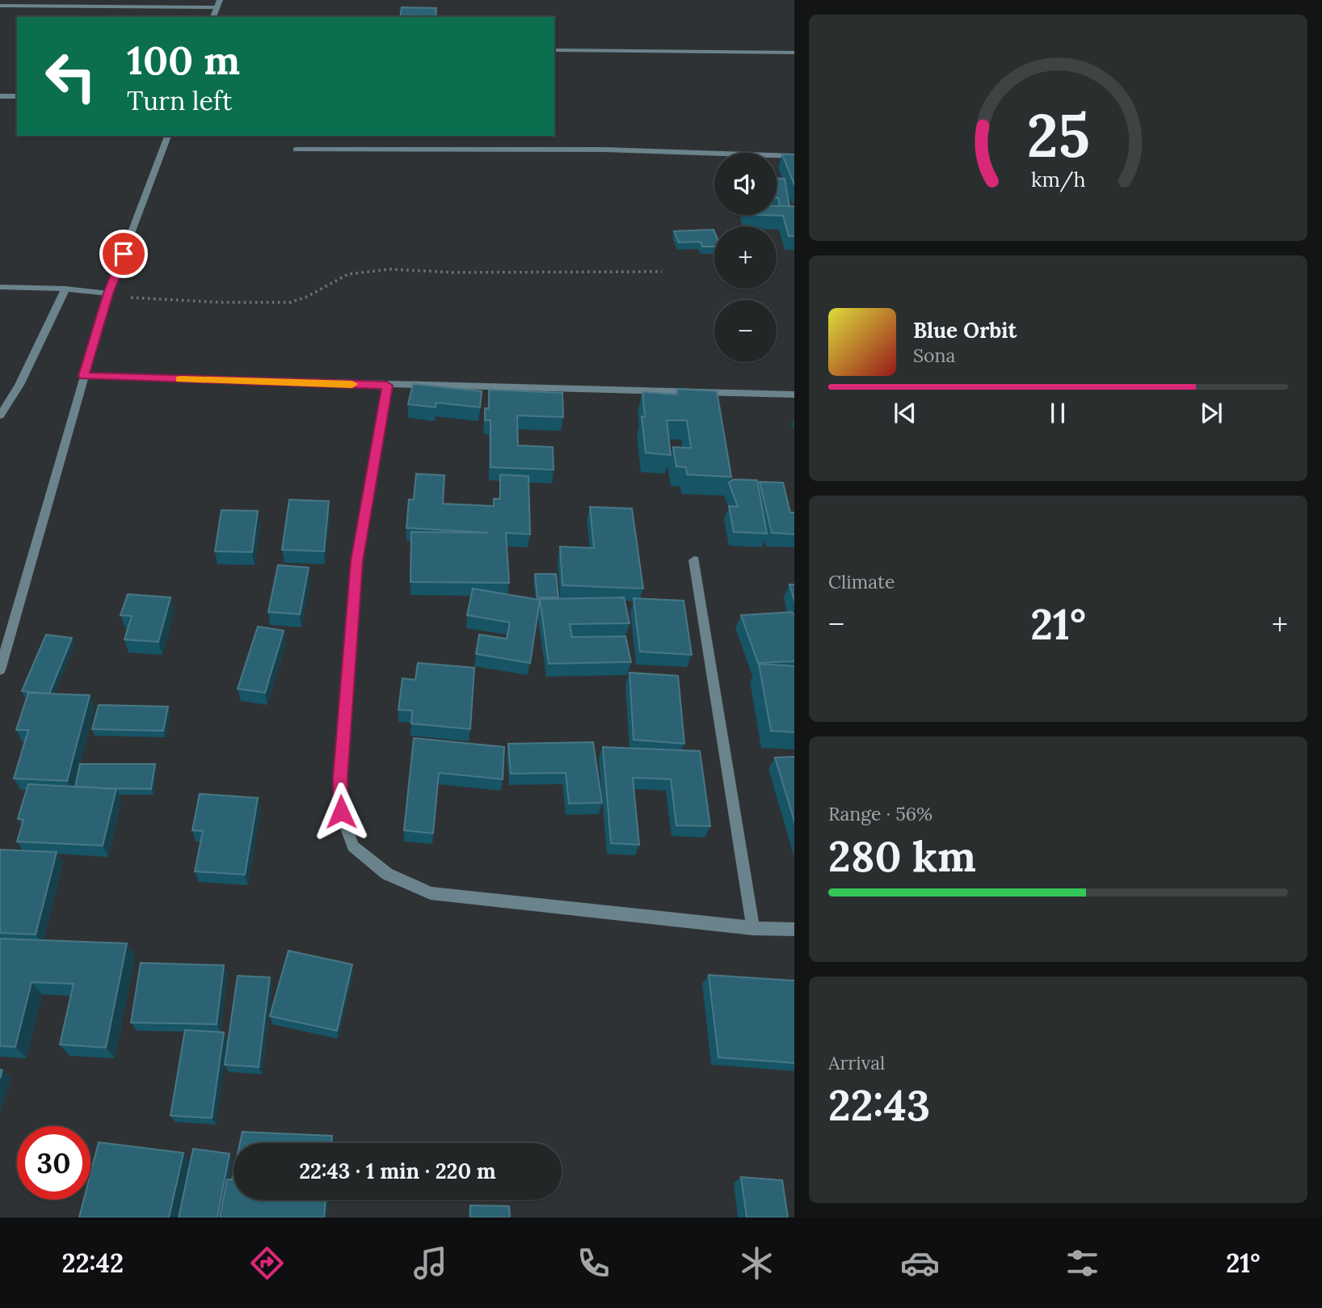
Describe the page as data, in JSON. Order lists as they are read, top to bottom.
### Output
{
  "page": {
    "turn": ["100 m", "Turn left"],
    "map_buttons": ["+", "−"],
    "song": ["Blue Orbit", "Sona"],
    "tile": [
      "Climate",
      ["Range · 56%", "280 km"],
      ["Arrival", "22:43"]
    ],
    "heat": ["−", "21°", "+"],
    "limit": "30",
    "trip": "22:43 · 1 min · 220 m",
    "tabs": ["22:42", "21°"],
    "gauge": ["25", "km/h"]
  }
}
